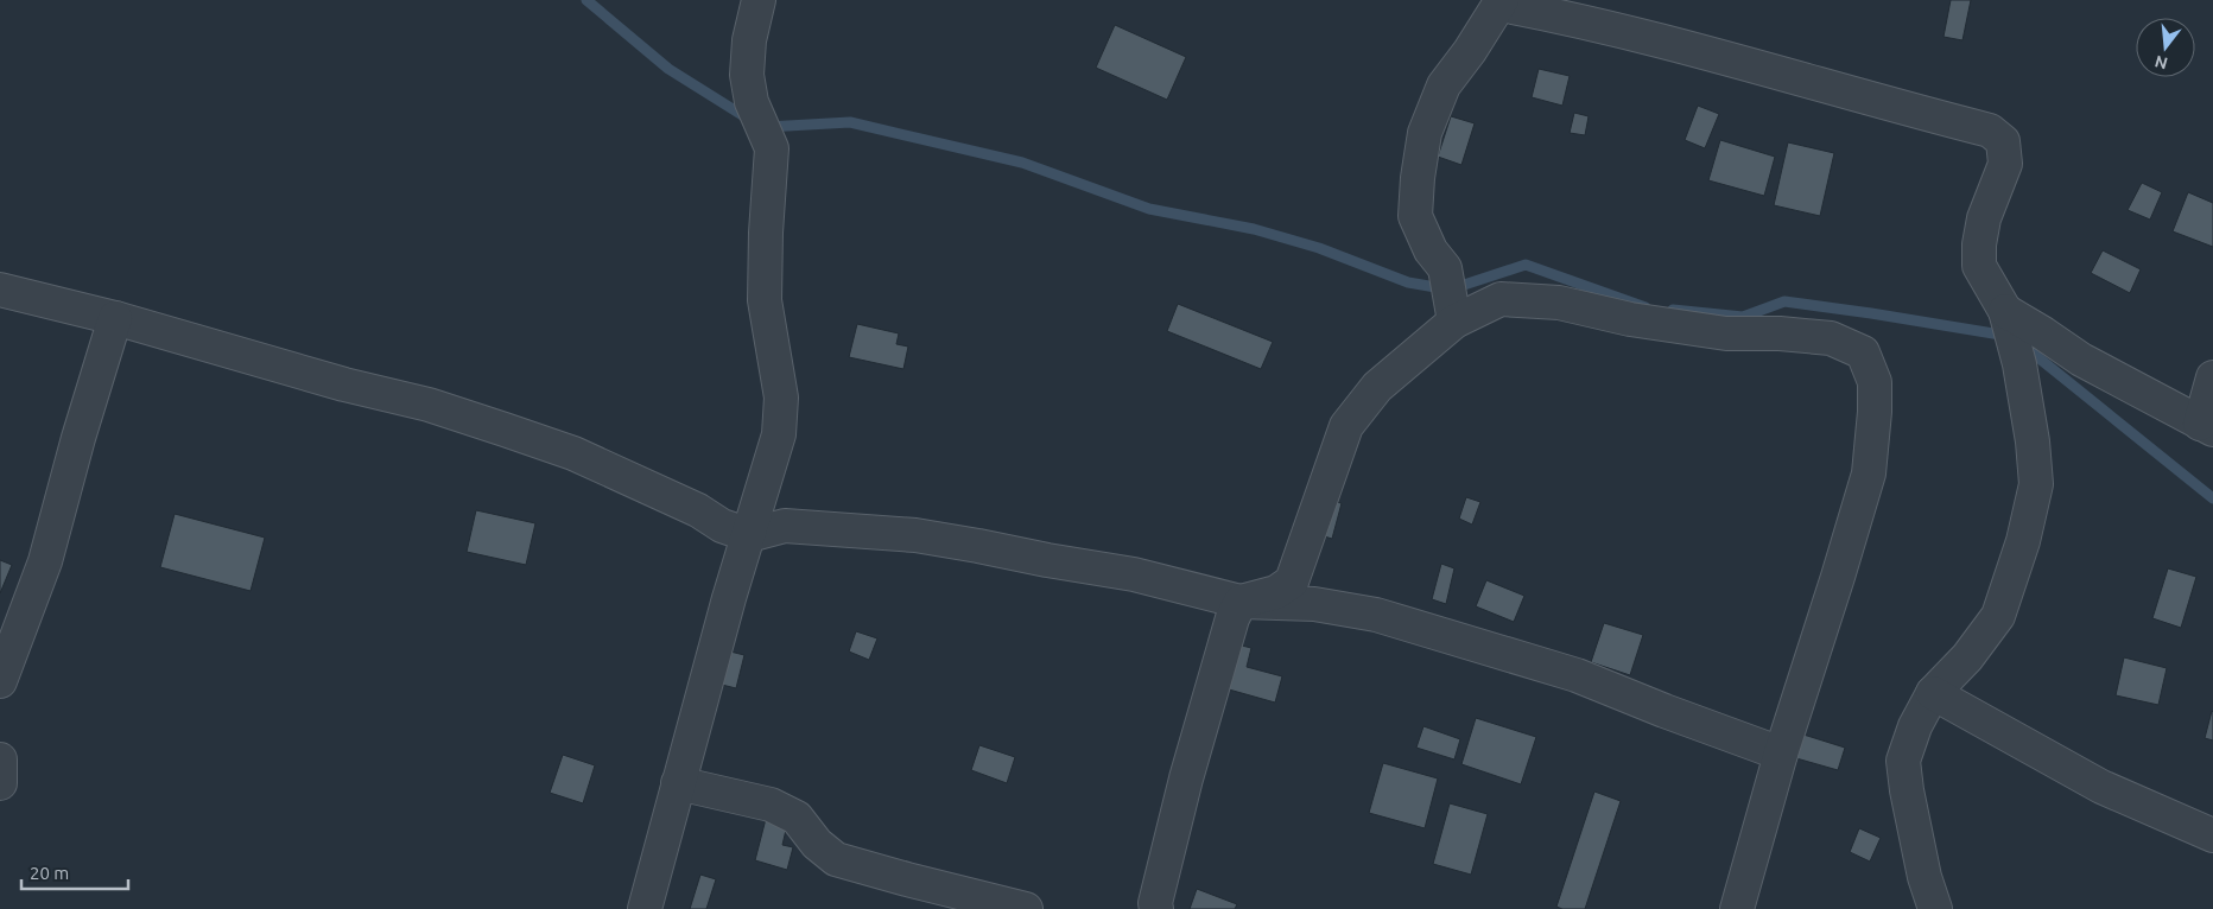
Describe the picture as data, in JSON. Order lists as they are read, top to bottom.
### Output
{
  "scale_bar": "20 m",
  "north": "bottom"
}
